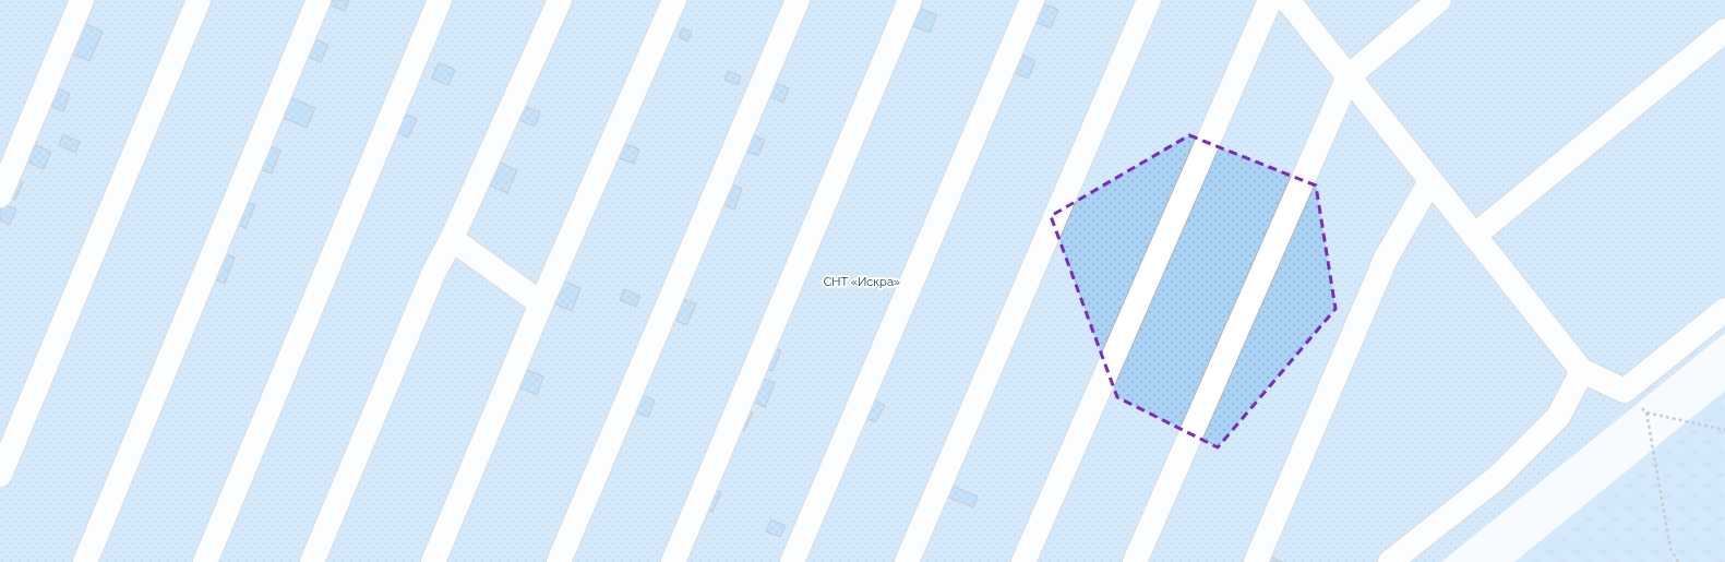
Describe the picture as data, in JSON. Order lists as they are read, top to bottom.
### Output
{
  "parks": ["СНТ «Искра»"]
}
